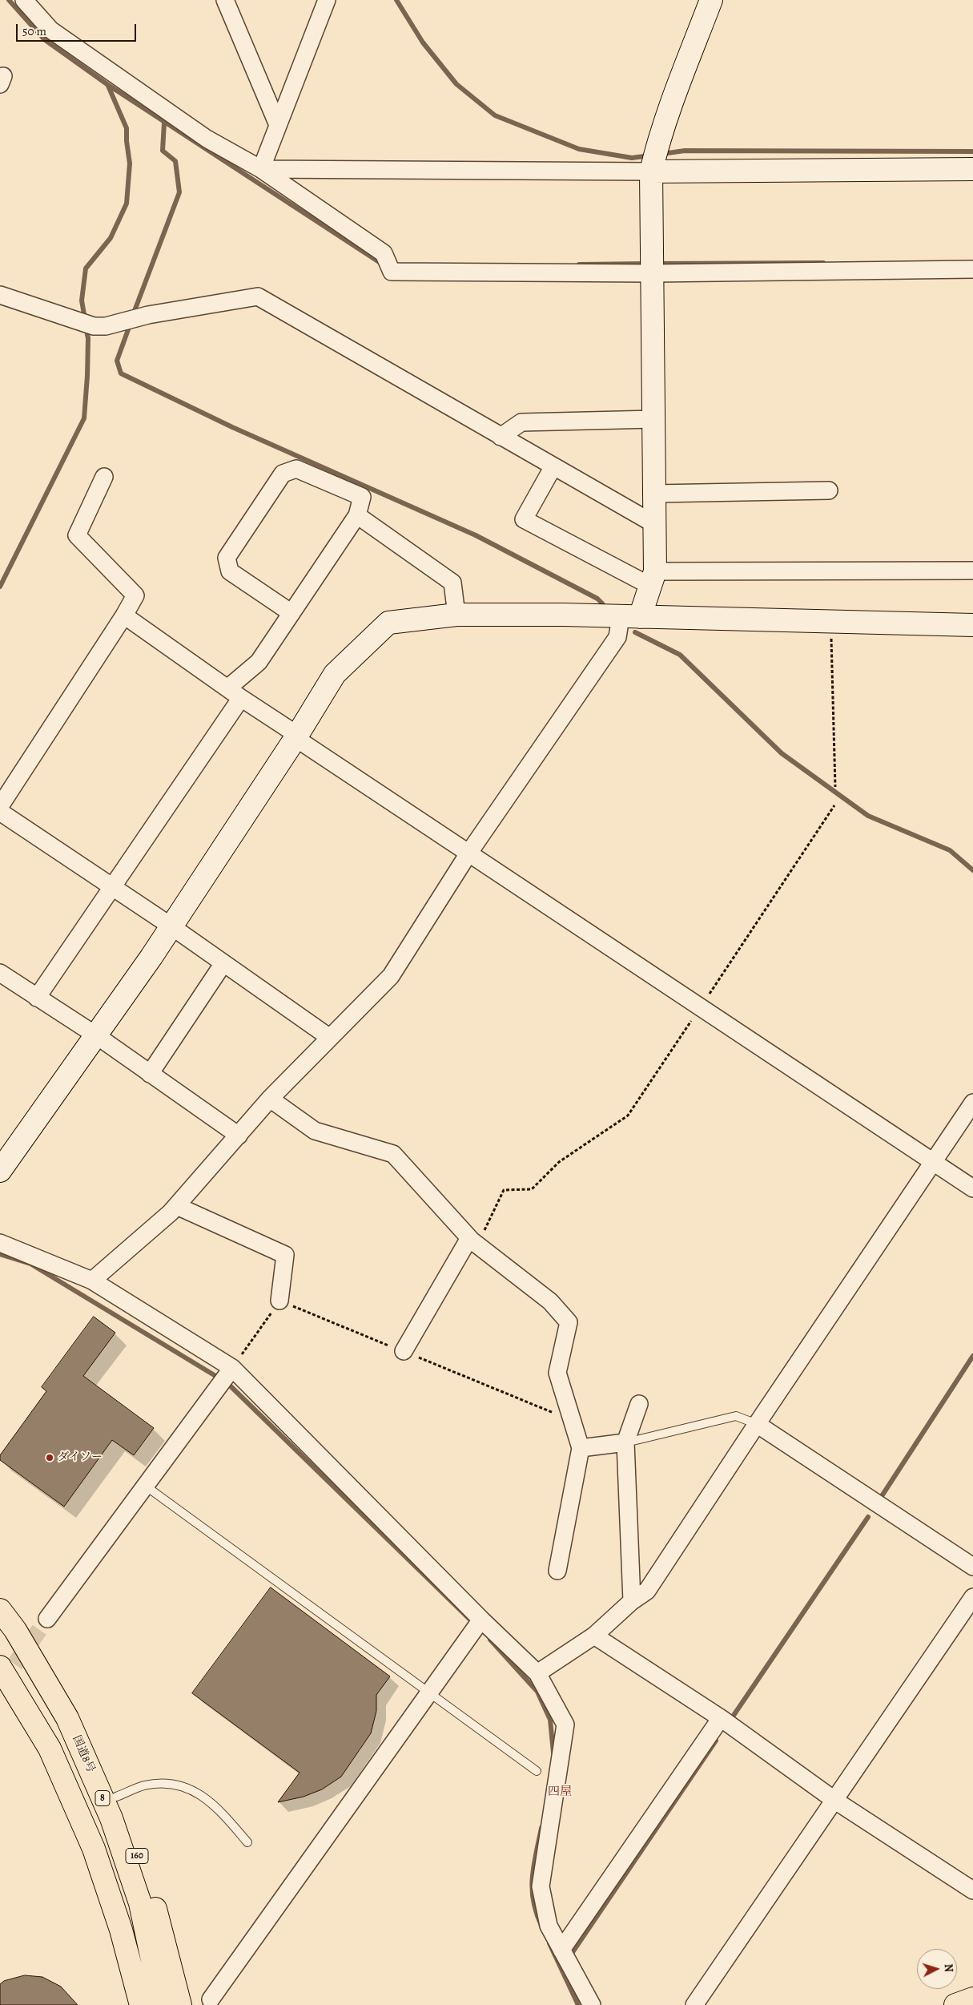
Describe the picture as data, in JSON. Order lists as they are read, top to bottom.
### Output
{
  "streets": {
    "highway": ["国道8号", "8", "160"]
  },
  "crossings": [
    ["国道8号", "160"]
  ],
  "districts": ["四屋"],
  "places": ["ダイソー"],
  "scale_bar": "50 m",
  "north": "right"
}
